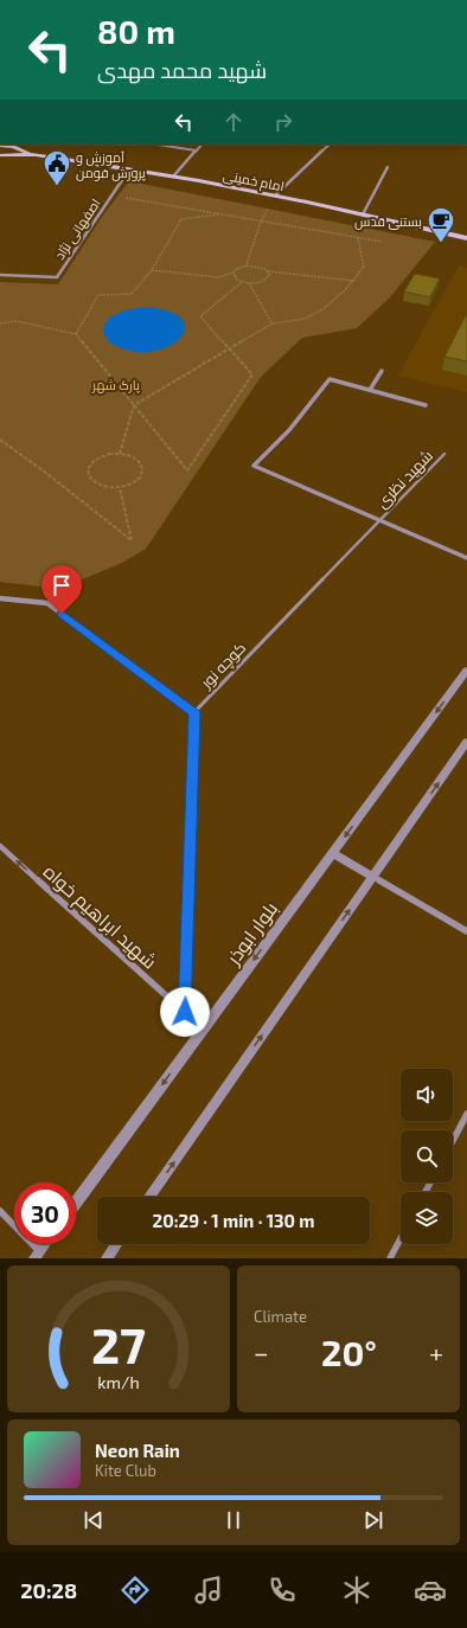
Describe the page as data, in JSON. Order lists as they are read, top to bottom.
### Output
{
  "streets": {
    "main road": ["امام خمینی"],
    "street": ["اصفهانی نژاد", "شهید ابراهیم خواه", "بلوار ابوذر"],
    "lane": ["شهید نظری", "کوچه نور"]
  },
  "crossings": [
    ["امام خمینی", "اصفهانی نژاد"],
    ["شهید نظری", "کوچه نور"],
    ["شهید ابراهیم خواه", "بلوار ابوذر"]
  ],
  "one_way": ["شهید ابراهیم خواه"],
  "parks": ["پارک شهر"],
  "places": {
    "public building": ["آموزش و پرورش فومن"],
    "cafe": ["بستنی قدس"]
  },
  "page": {
    "turn": ["80 m", "شهید محمد مهدی"],
    "limit": "30",
    "trip": "20:29 · 1 min · 130 m",
    "tile": "Climate",
    "heat": ["−", "20°", "+"],
    "song": ["Neon Rain", "Kite Club"],
    "tabs": "20:28",
    "gauge": ["27", "km/h"]
  }
}
